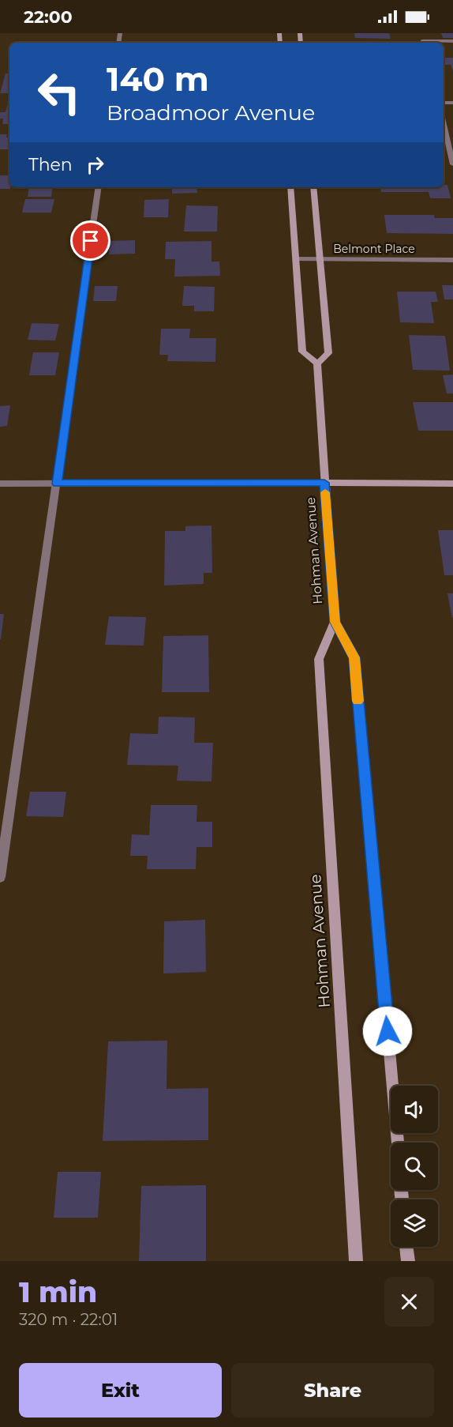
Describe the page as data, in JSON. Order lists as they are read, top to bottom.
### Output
{
  "streets": {
    "main road": ["Hohman Avenue"],
    "street": ["Belmont Place"]
  },
  "page": {
    "status": "22:00",
    "turn": ["140 m", "Broadmoor Avenue"],
    "then": "Then",
    "heading": ["1 min", "320 m · 22:01"],
    "buttons": ["Exit", "Share"]
  }
}
